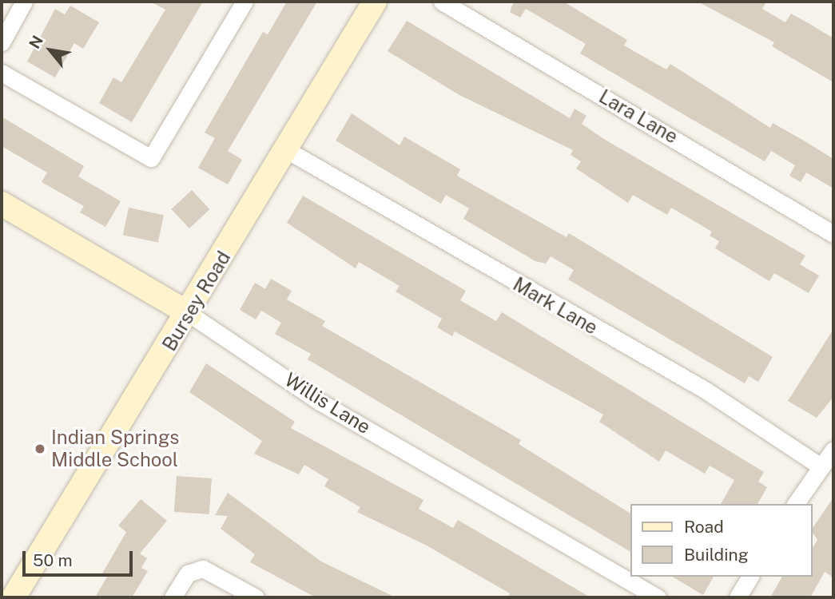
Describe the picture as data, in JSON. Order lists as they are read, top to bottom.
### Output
{
  "streets": {
    "street": [
      "Lara Lane",
      "Bursey Road",
      "Mark Lane",
      "Willis Lane"
    ]
  },
  "crossings": [
    ["Bursey Road", "Mark Lane"],
    ["Bursey Road", "Willis Lane"]
  ],
  "places": ["Indian Springs Middle School"],
  "legend": ["Road", "Building"],
  "scale_bar": "50 m",
  "north": "top left"
}
